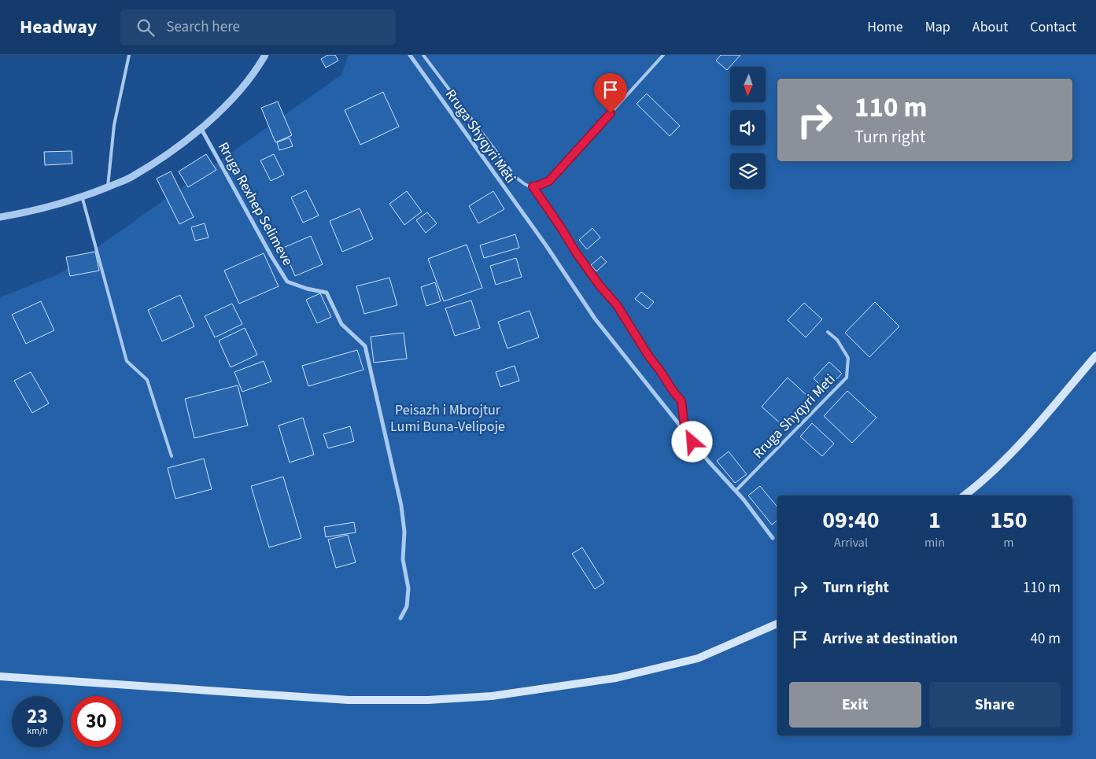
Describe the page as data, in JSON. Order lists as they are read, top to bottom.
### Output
{
  "streets": {
    "street": ["Rruga Shyqyri Meti", "Rruga Rexhep Selimeve"]
  },
  "parks": ["Peisazh i Mbrojtur Lumi Buna-Velipoje"],
  "north": "bottom",
  "page": {
    "header": "Headway",
    "search": "Search here",
    "nav": [
      "Home",
      "Map",
      "About",
      "Contact"
    ],
    "turn": ["110 m", "Turn right"],
    "eta": [
      "09:40",
      "Arrival",
      "1",
      "min",
      "150",
      "m"
    ],
    "list": [
      {
        "name": "Turn right",
        "value": "110 m"
      },
      {
        "name": "Arrive at destination",
        "value": "40 m"
      }
    ],
    "buttons": ["Exit", "Share"],
    "speed": "23 km/h",
    "limit": "30"
  }
}
